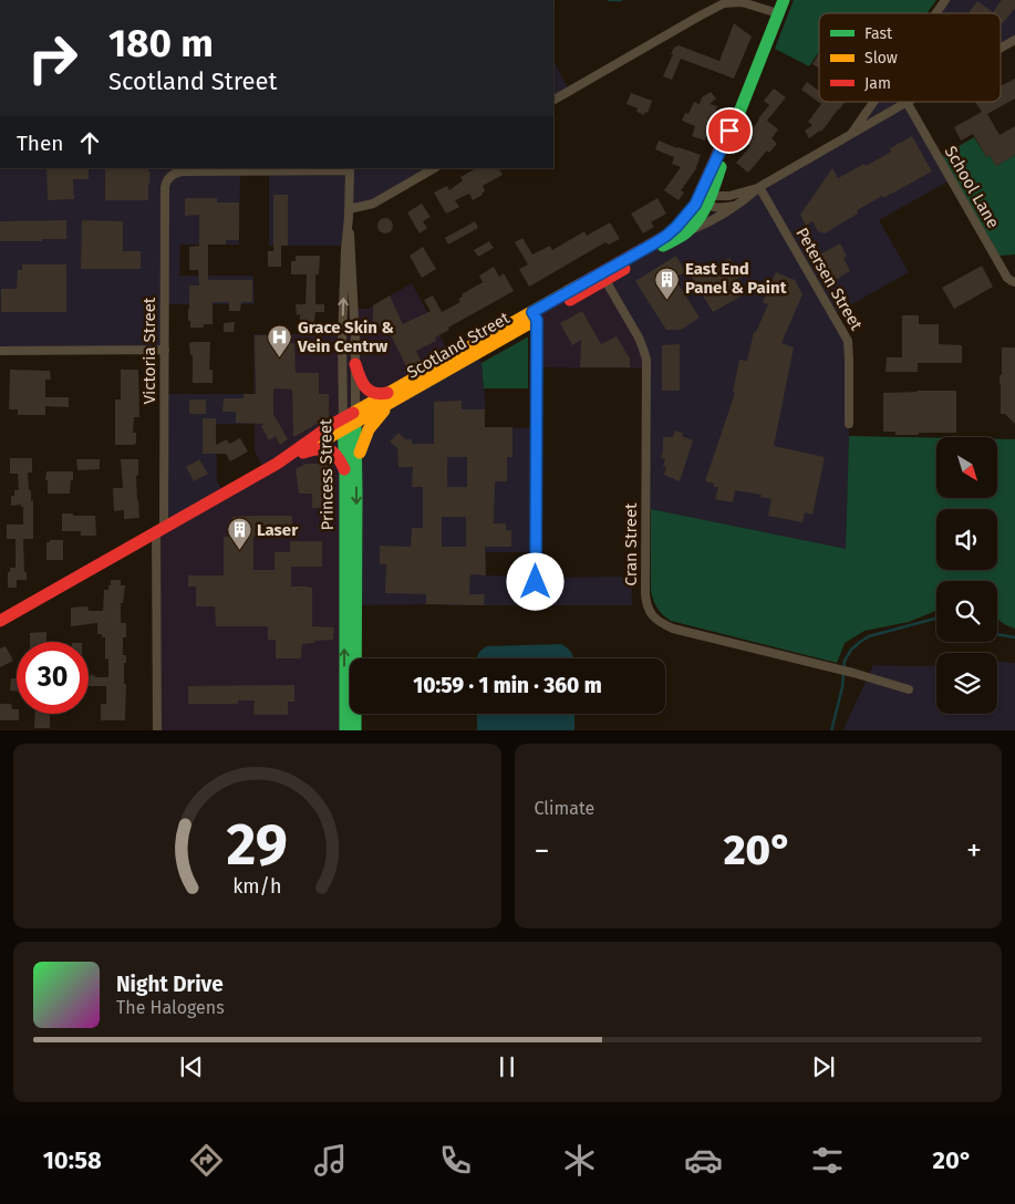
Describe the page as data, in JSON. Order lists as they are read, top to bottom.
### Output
{
  "streets": {
    "main road": ["Scotland Street", "Princess Street"],
    "street": [
      "School Lane",
      "Petersen Street",
      "Victoria Street",
      "Cran Street"
    ]
  },
  "crossings": [
    ["School Lane", "Scotland Street"],
    ["Petersen Street", "Scotland Street"],
    ["Scotland Street", "Victoria Street"],
    ["Scotland Street", "Princess Street"],
    ["Scotland Street", "Cran Street"],
    ["Victoria Street", "Princess Street"]
  ],
  "places": {
    "building": ["East End Panel & Paint", "Laser"],
    "hospital": ["Grace Skin & Vein Centrw"]
  },
  "legend": ["Fast", "Slow", "Jam"],
  "north": "bottom right",
  "page": {
    "turn": ["180 m", "Scotland Street"],
    "then": "Then",
    "limit": "30",
    "trip": "10:59 · 1 min · 360 m",
    "tile": "Climate",
    "heat": ["−", "20°", "+"],
    "song": ["Night Drive", "The Halogens"],
    "tabs": ["10:58", "20°"],
    "gauge": ["29", "km/h"]
  }
}
